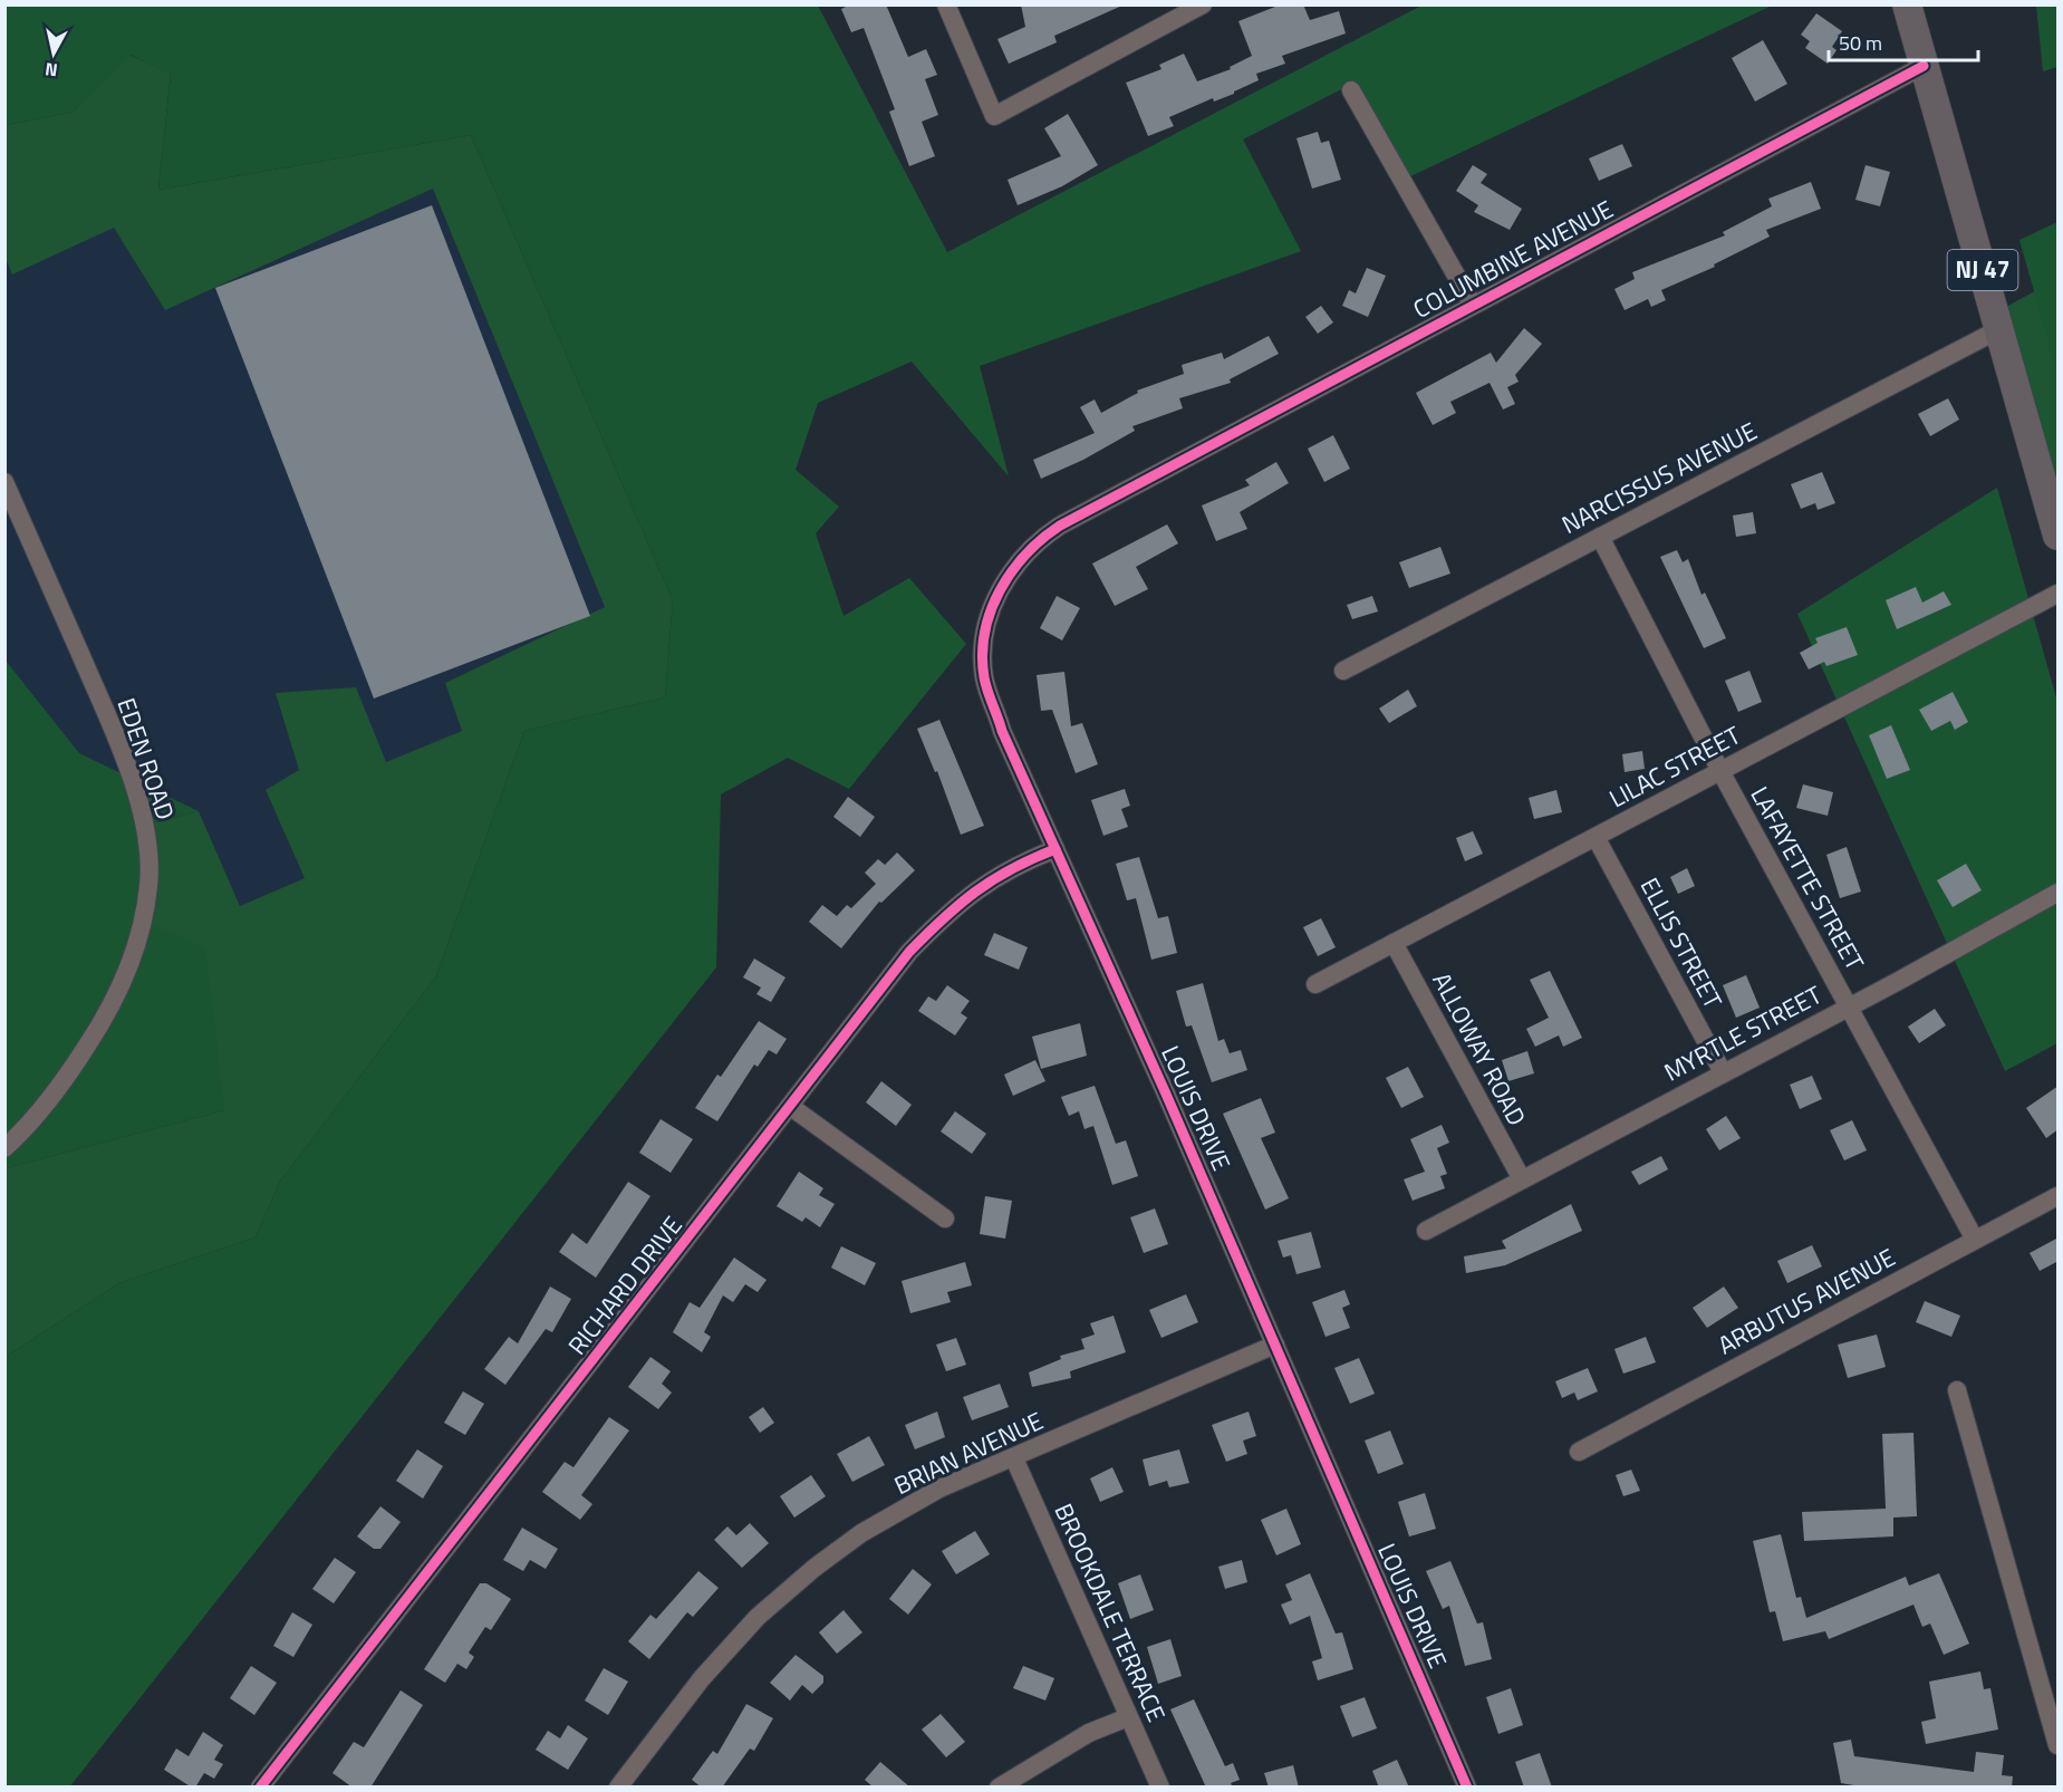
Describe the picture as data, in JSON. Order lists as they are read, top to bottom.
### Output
{
  "streets": {
    "main road": ["NJ 47"],
    "street": [
      "COLUMBINE AVENUE",
      "NARCISSUS AVENUE",
      "EDEN ROAD",
      "LILAC STREET",
      "LAFAYETTE STREET",
      "ELLIS STREET",
      "MYRTLE STREET",
      "ALLOWAY ROAD",
      "LOUIS DRIVE",
      "RICHARD DRIVE",
      "ARBUTUS AVENUE",
      "BRIAN AVENUE",
      "BROOKDALE TERRACE"
    ]
  },
  "crossings": [
    ["COLUMBINE AVENUE", "NJ 47"],
    ["COLUMBINE AVENUE", "LOUIS DRIVE"],
    ["NJ 47", "NARCISSUS AVENUE"],
    ["NARCISSUS AVENUE", "LAFAYETTE STREET"],
    ["LILAC STREET", "LAFAYETTE STREET"],
    ["LILAC STREET", "ELLIS STREET"],
    ["LILAC STREET", "ALLOWAY ROAD"],
    ["LAFAYETTE STREET", "MYRTLE STREET"],
    ["LAFAYETTE STREET", "ARBUTUS AVENUE"],
    ["ELLIS STREET", "MYRTLE STREET"],
    ["MYRTLE STREET", "ALLOWAY ROAD"],
    ["LOUIS DRIVE", "RICHARD DRIVE"],
    ["LOUIS DRIVE", "BRIAN AVENUE"],
    ["BRIAN AVENUE", "BROOKDALE TERRACE"]
  ],
  "scale_bar": "50 m",
  "north": "bottom"
}
